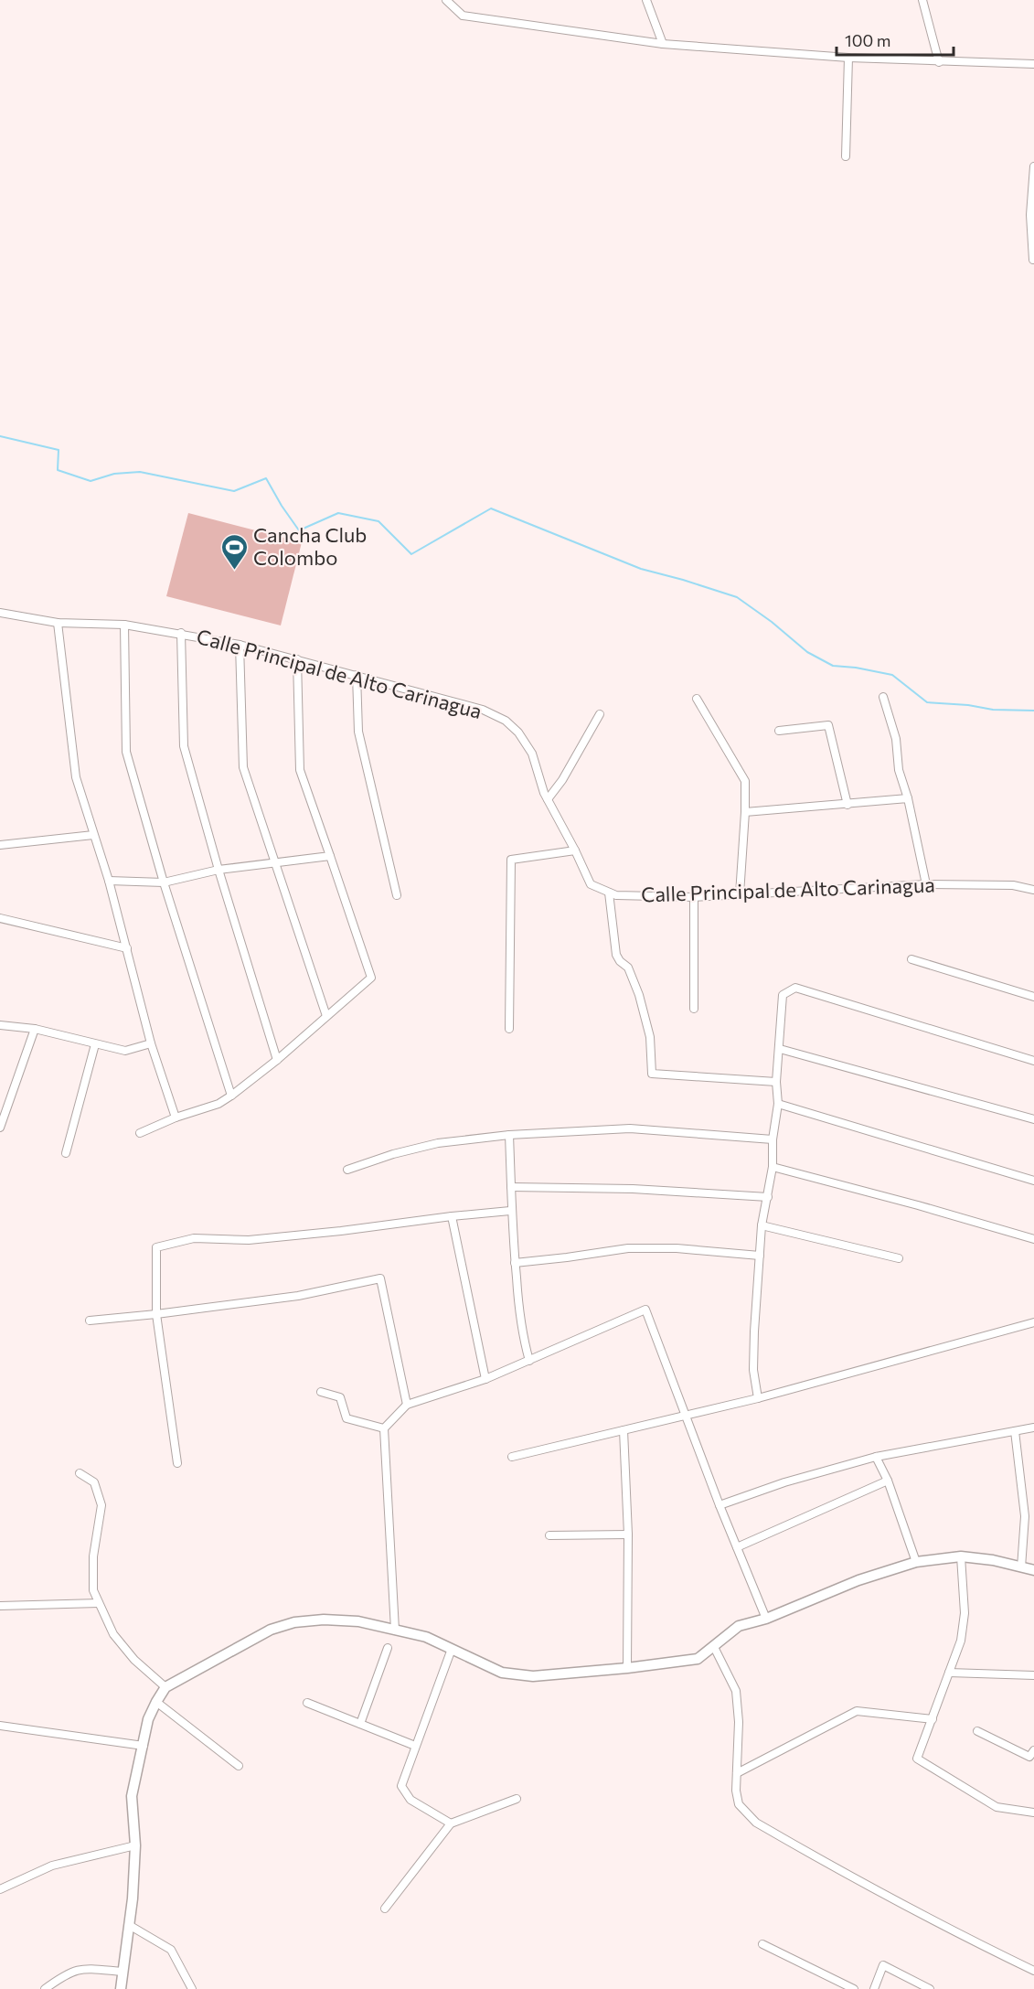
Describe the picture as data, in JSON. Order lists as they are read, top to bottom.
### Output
{
  "streets": {
    "street": ["Calle Principal de Alto Carinagua"]
  },
  "places": {
    "sports": ["Cancha Club Colombo"]
  },
  "scale_bar": "100 m"
}
